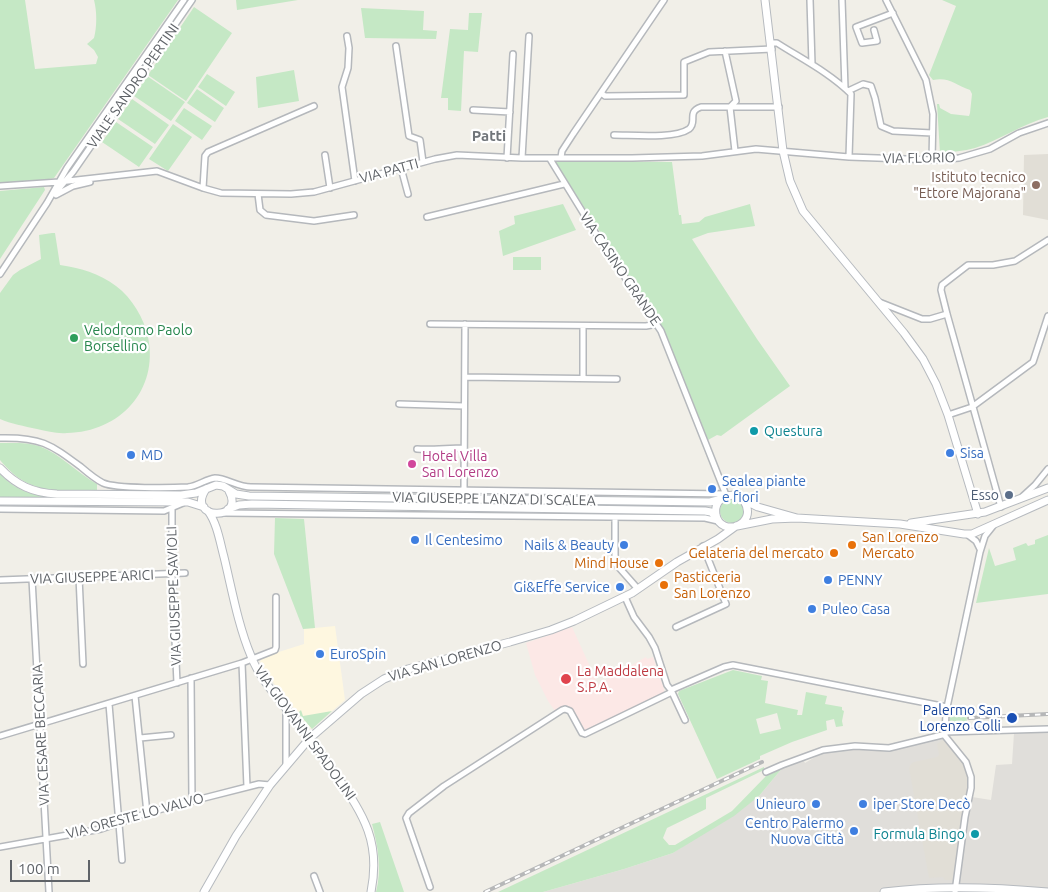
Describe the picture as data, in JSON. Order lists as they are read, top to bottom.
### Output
{
  "streets": {
    "street": [
      "VIALE SANDRO PERTINI",
      "VIA FLORIO",
      "VIA PATTI",
      "VIA CASINO GRANDE",
      "VIA GIUSEPPE LANZA DI SCALEA",
      "VIA GIUSEPPE ARICI",
      "VIA GIUSEPPE SAVIOLI",
      "VIA SAN LORENZO",
      "VIA GIOVANNI SPADOLINI",
      "VIA CESARE BECCARIA",
      "VIA ORESTE LO VALVO"
    ]
  },
  "crossings": [
    ["VIALE SANDRO PERTINI", "VIA PATTI"],
    ["VIA FLORIO", "VIA PATTI"],
    ["VIA PATTI", "VIA CASINO GRANDE"],
    ["VIA CASINO GRANDE", "VIA GIUSEPPE LANZA DI SCALEA"],
    ["VIA CASINO GRANDE", "VIA SAN LORENZO"],
    ["VIA GIUSEPPE LANZA DI SCALEA", "VIA SAN LORENZO"],
    ["VIA GIUSEPPE LANZA DI SCALEA", "VIA GIOVANNI SPADOLINI"],
    ["VIA GIUSEPPE ARICI", "VIA GIUSEPPE SAVIOLI"],
    ["VIA GIUSEPPE ARICI", "VIA CESARE BECCARIA"],
    ["VIA SAN LORENZO", "VIA GIOVANNI SPADOLINI"],
    ["VIA SAN LORENZO", "VIA ORESTE LO VALVO"],
    ["VIA CESARE BECCARIA", "VIA ORESTE LO VALVO"]
  ],
  "districts": ["Patti"],
  "places": [
    "Istituto tecnico \"Ettore Majorana\"",
    "Velodromo Paolo Borsellino",
    "Questura",
    "Sisa",
    "MD",
    "Hotel Villa San Lorenzo",
    "Sealea piante e fiori",
    "Esso",
    "Il Centesimo",
    "Nails & Beauty",
    "San Lorenzo Mercato",
    "Gelateria del mercato",
    "Mind House",
    "PENNY",
    "Pasticceria San Lorenzo",
    "Gi&Effe Service",
    "Puleo Casa",
    "EuroSpin",
    "La Maddalena S.P.A.",
    "Palermo San Lorenzo Colli",
    "Unieuro",
    "iper Store Decò",
    "Centro Palermo Nuova Città",
    "Formula Bingo"
  ],
  "scale_bar": "100 m"
}
